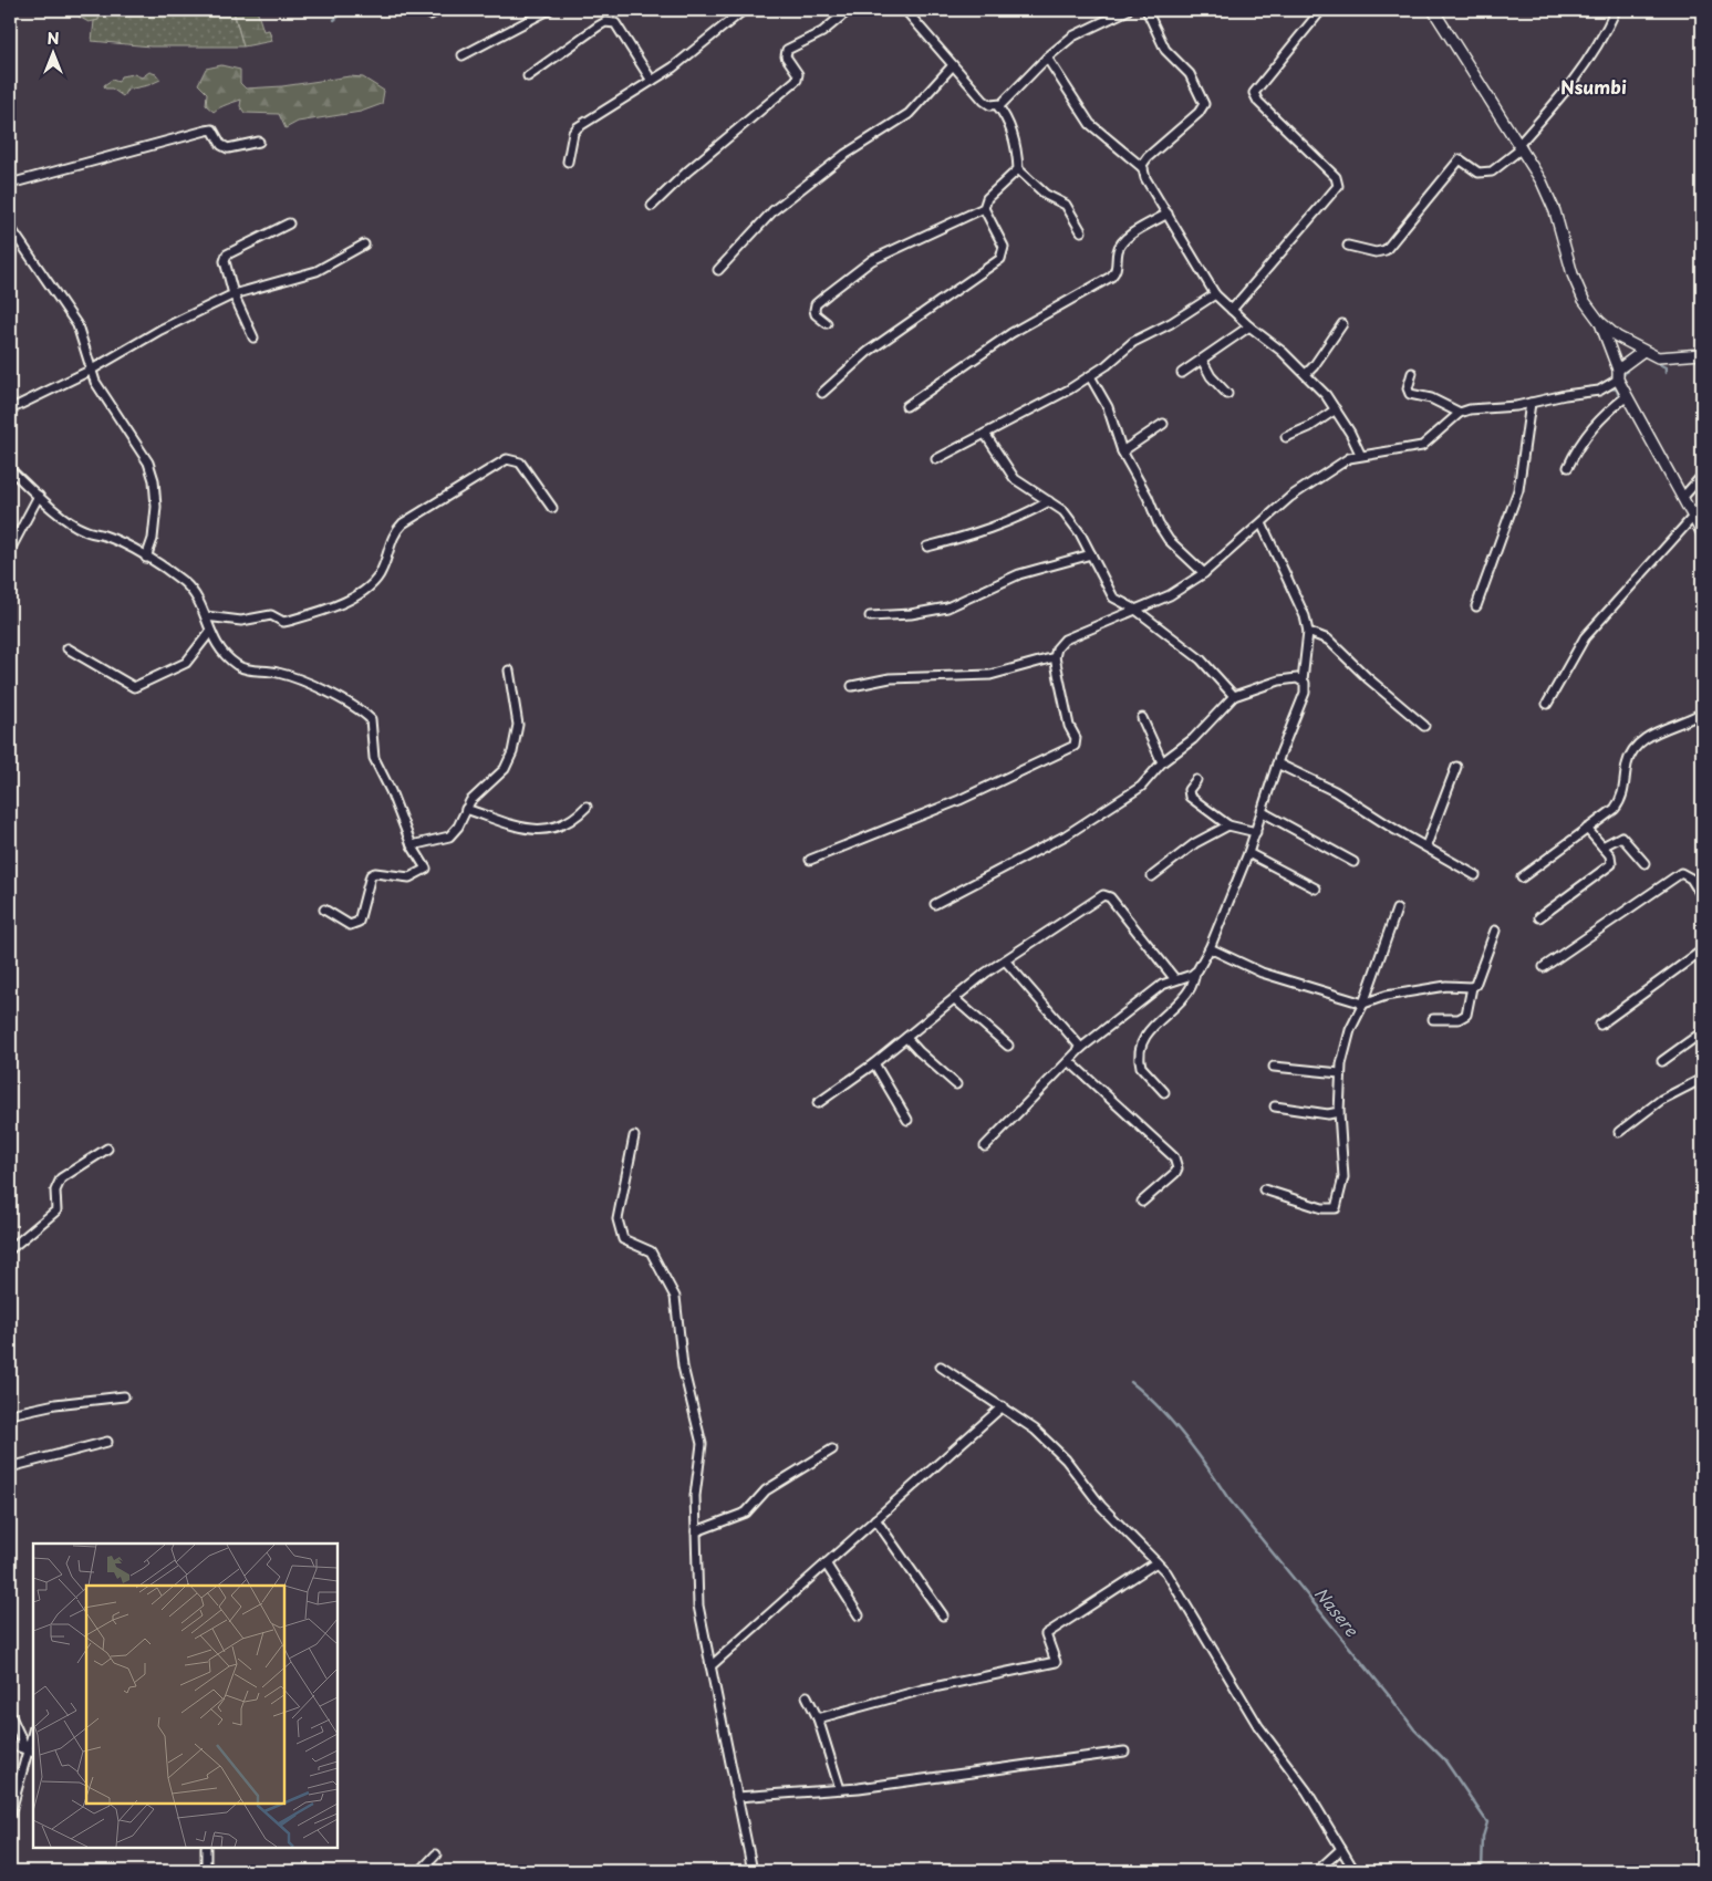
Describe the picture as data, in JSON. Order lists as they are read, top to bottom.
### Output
{
  "districts": ["Nsumbi"],
  "water": ["Nasere"],
  "north": "top"
}
